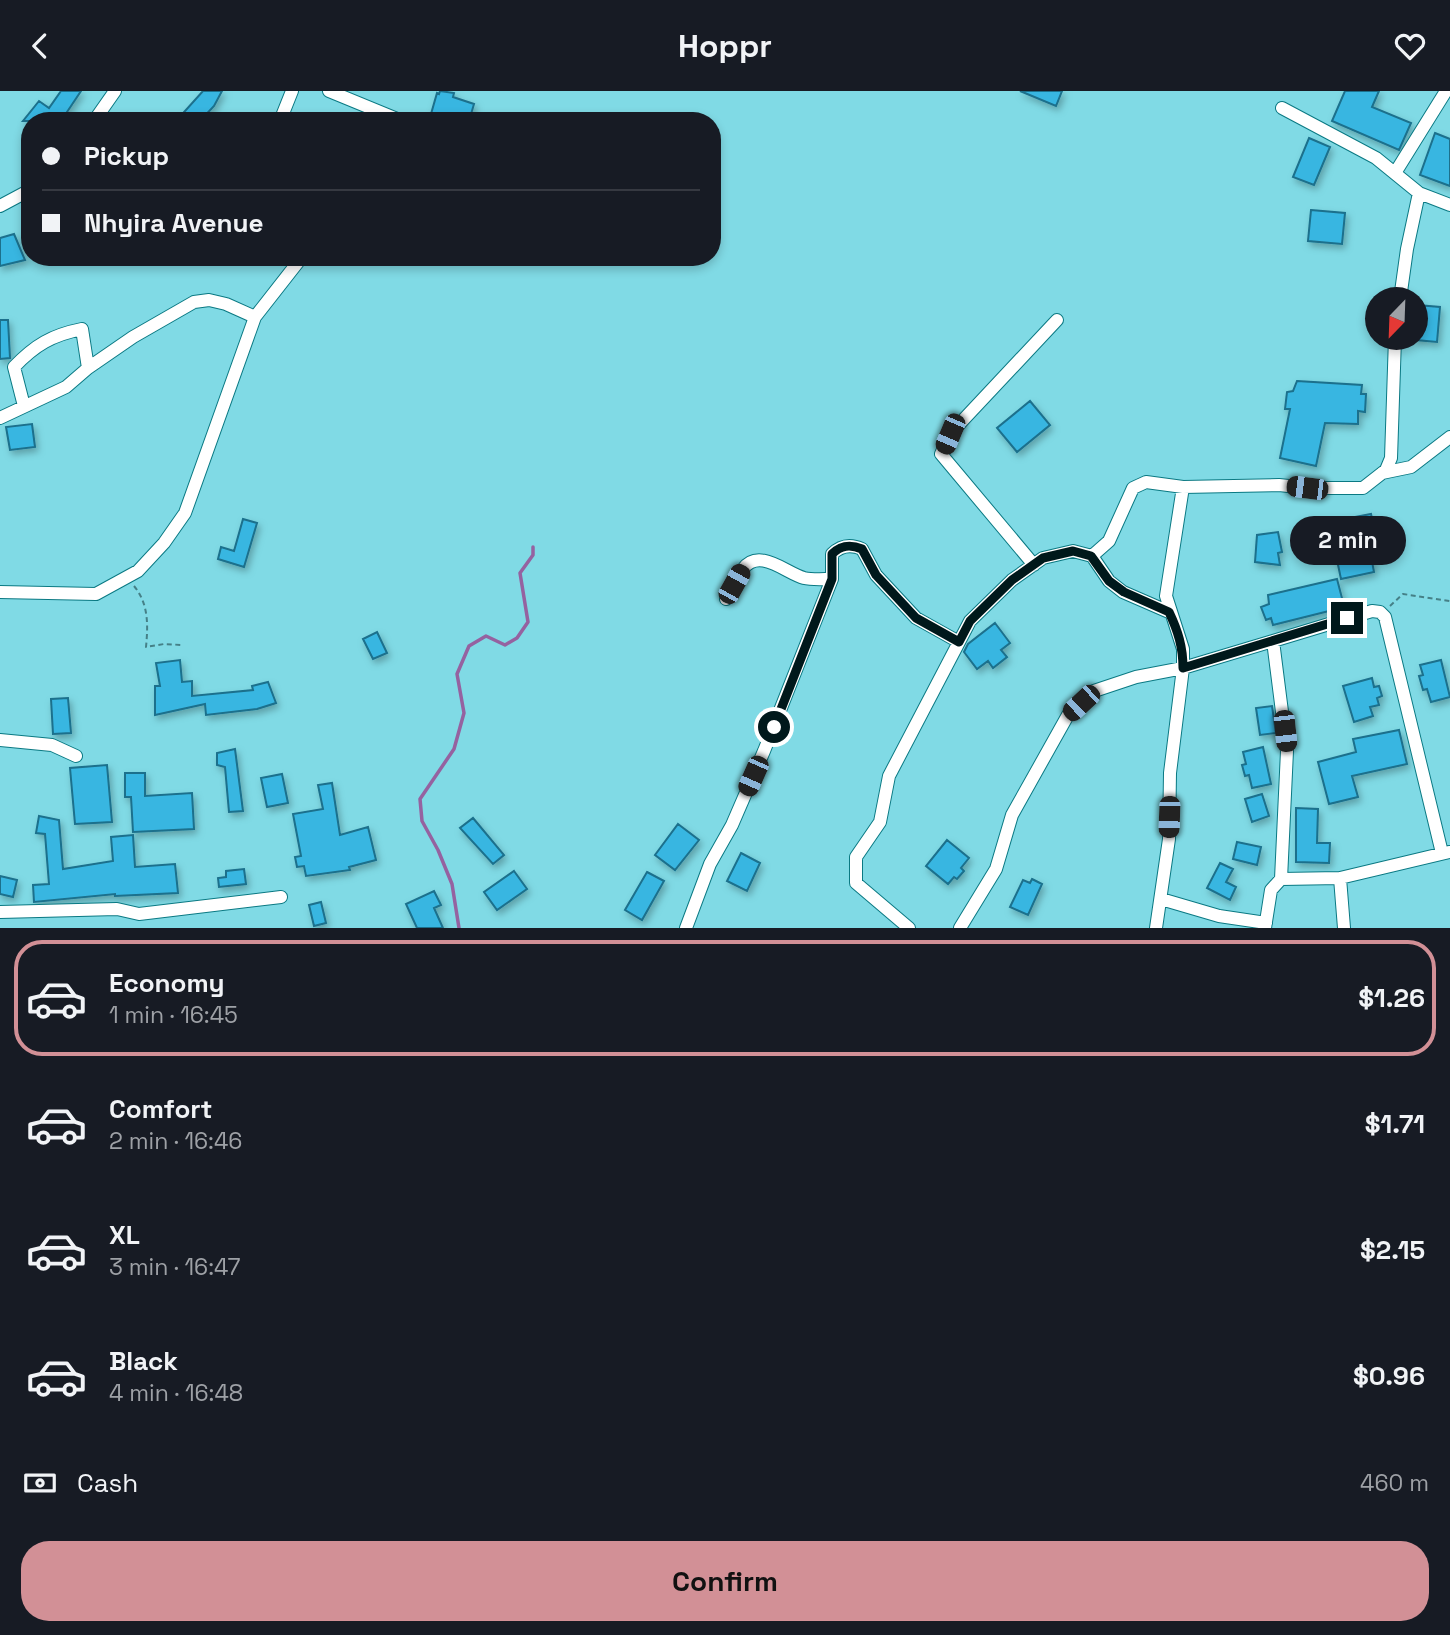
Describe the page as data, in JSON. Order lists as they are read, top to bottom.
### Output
{
  "north": "bottom left",
  "page": {
    "header": "Hoppr",
    "banner": ["Pickup", "Nhyira Avenue"],
    "bubble": "2 min",
    "list": [
      {
        "name": "Economy",
        "note": "1 min · 16:45",
        "value": "$1.26"
      },
      {
        "name": "Comfort",
        "note": "2 min · 16:46",
        "value": "$1.71"
      },
      {
        "name": "XL",
        "note": "3 min · 16:47",
        "value": "$2.15"
      },
      {
        "name": "Black",
        "note": "4 min · 16:48",
        "value": "$0.96"
      }
    ],
    "pay": ["Cash", "460 m"],
    "buttons": "Confirm"
  }
}
